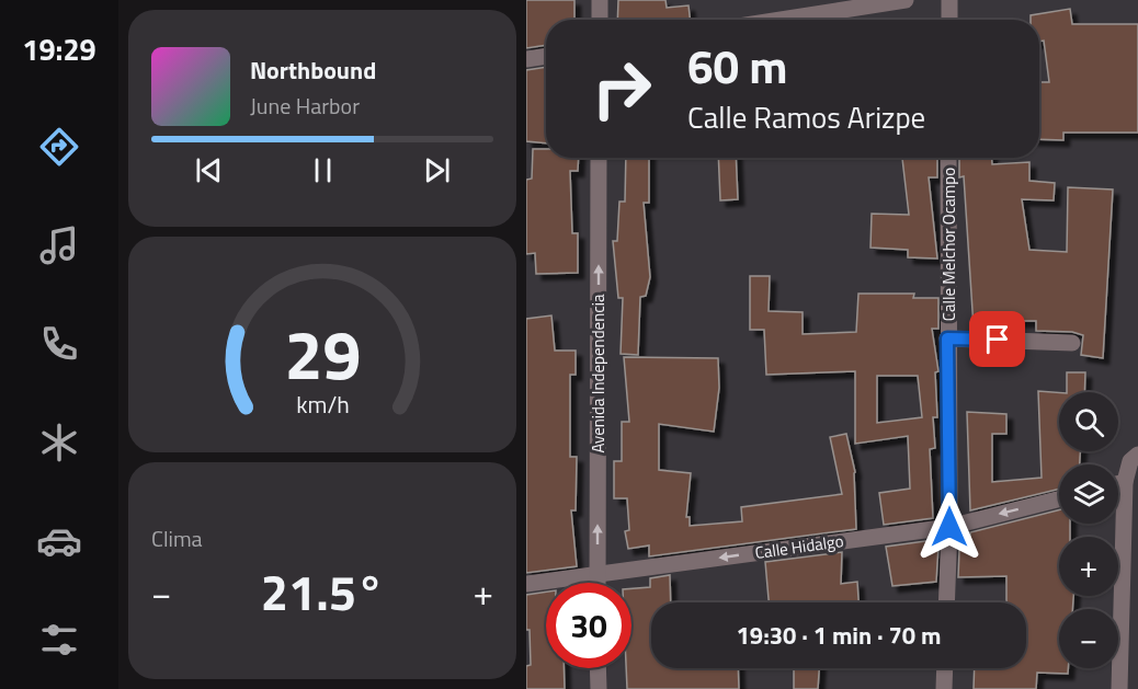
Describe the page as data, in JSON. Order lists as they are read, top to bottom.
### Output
{
  "streets": {
    "street": ["Calle Melchor Ocampo", "Avenida Independencia", "Calle Hidalgo"]
  },
  "crossings": [
    ["Calle Melchor Ocampo", "Calle Hidalgo"],
    ["Avenida Independencia", "Calle Hidalgo"]
  ],
  "one_way": ["Avenida Independencia", "Calle Hidalgo"],
  "page": {
    "tabs": "19:29",
    "turn": ["60 m", "Calle Ramos Arizpe"],
    "song": ["Northbound", "June Harbor"],
    "map_buttons": ["+", "−"],
    "tile": "Clima",
    "heat": ["−", "21.5°", "+"],
    "limit": "30",
    "trip": "19:30 · 1 min · 70 m",
    "gauge": ["29", "km/h"]
  }
}
